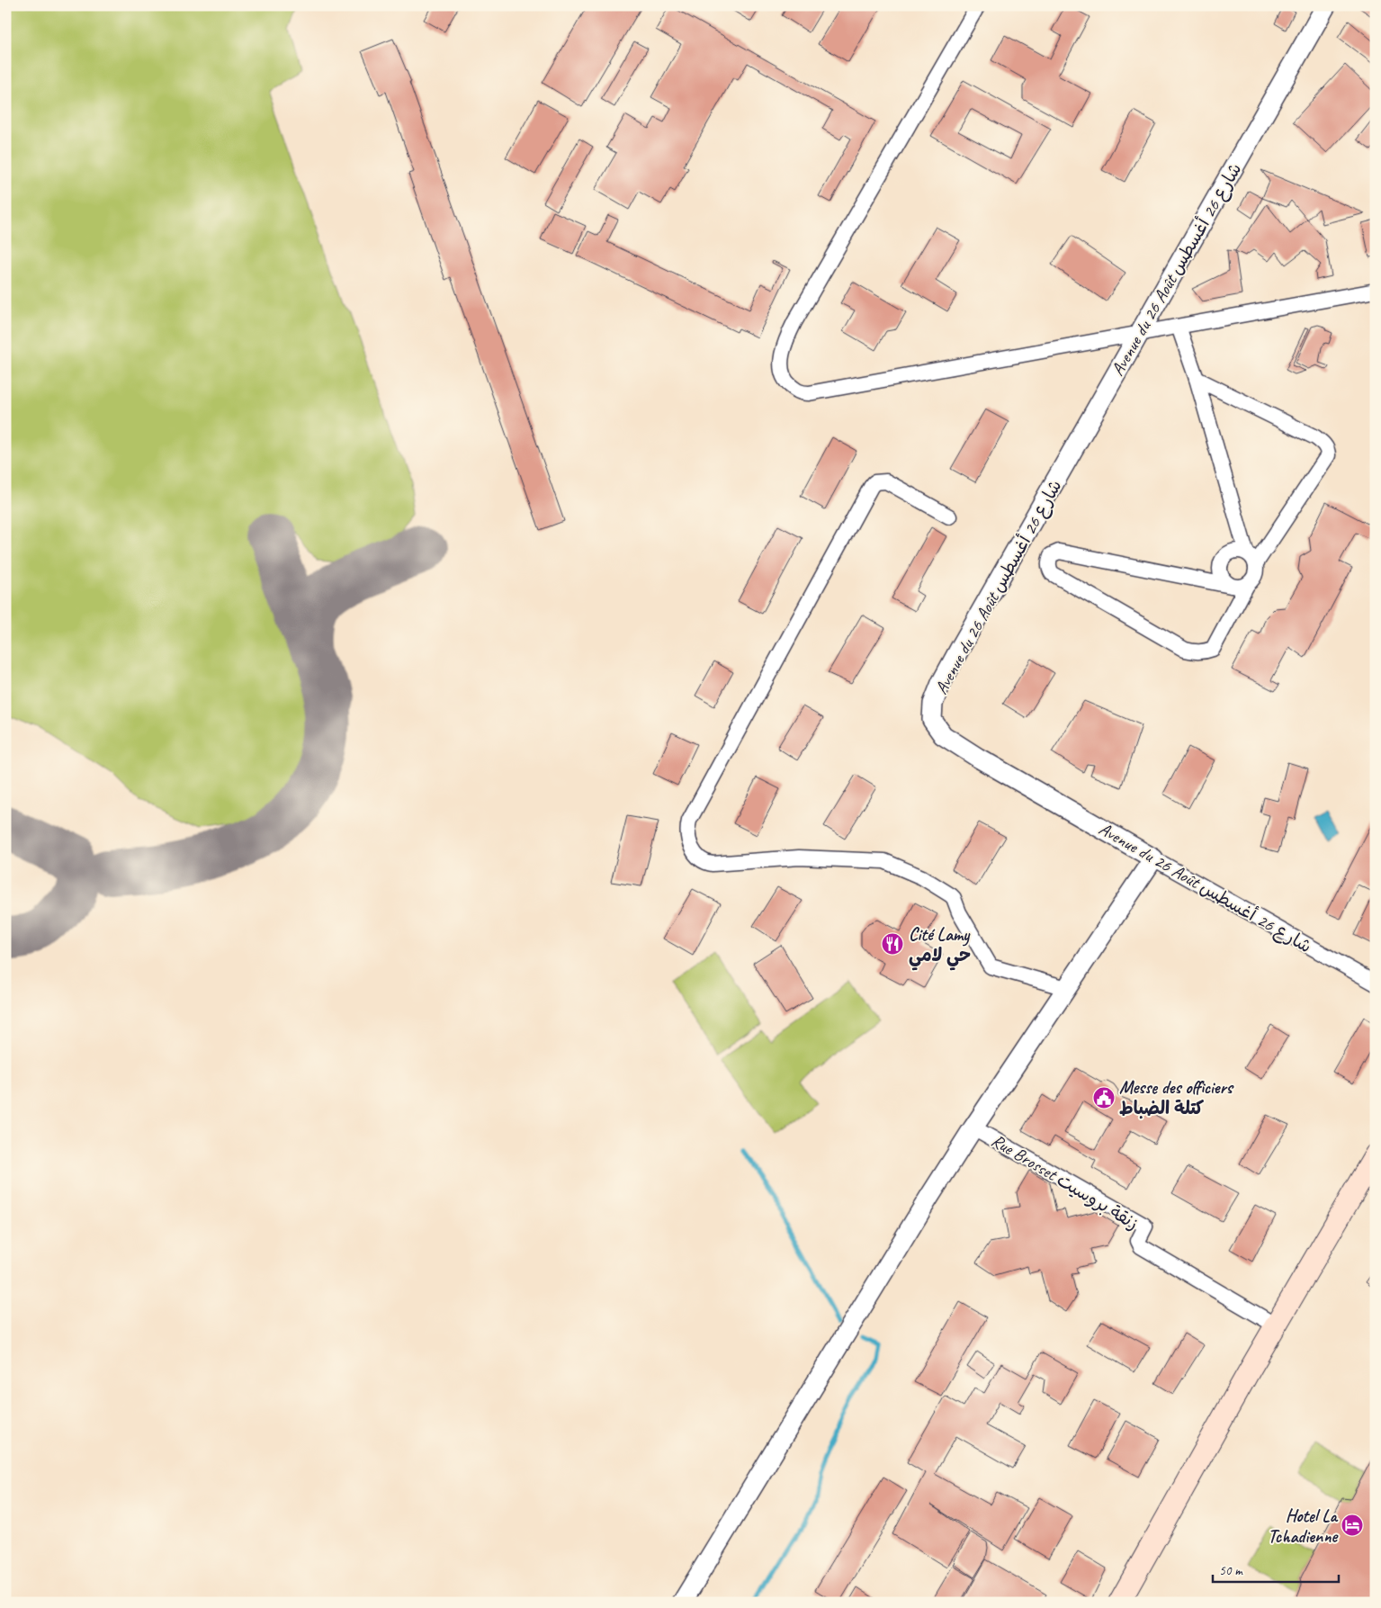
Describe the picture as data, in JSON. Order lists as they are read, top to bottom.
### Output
{
  "streets": {
    "street": ["Avenue du 26 Août شارع 26 أغسطس", "Rue Brosset زنقة بروسيت"]
  },
  "places": {
    "restaurant": ["Cité Lamy حي لامي"],
    "public building": ["Messe des officiers كتلة الضباط"],
    "hotel": ["Hotel La Tchadienne"]
  },
  "scale_bar": "50 m"
}
